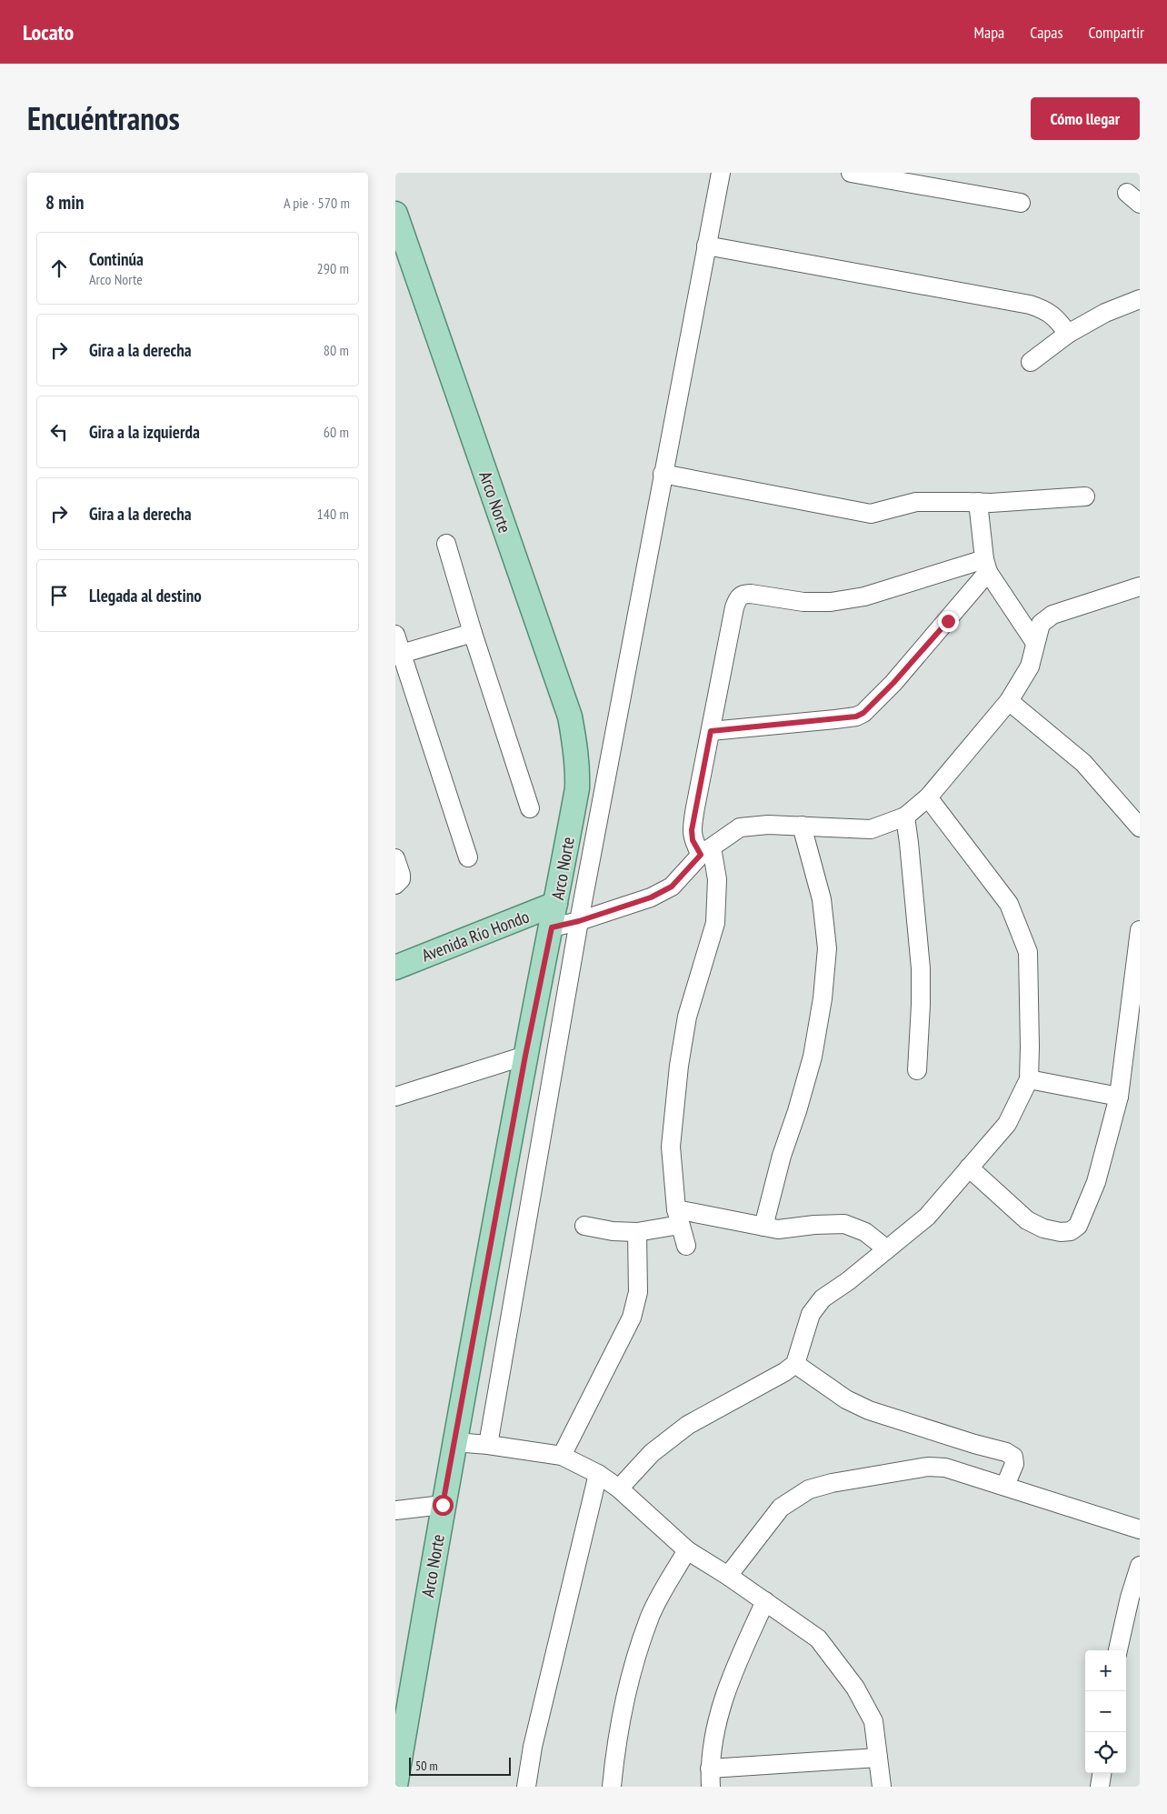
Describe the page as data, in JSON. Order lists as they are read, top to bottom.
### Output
{
  "streets": {
    "main road": ["Arco Norte", "Avenida Río Hondo"]
  },
  "crossings": [
    ["Arco Norte", "Avenida Río Hondo"]
  ],
  "scale_bar": "50 m",
  "page": {
    "header": "Locato",
    "nav": ["Mapa", "Capas", "Compartir"],
    "title": "Encuéntranos",
    "buttons": "Cómo llegar",
    "heading": ["8 min", "A pie · 570 m"],
    "list": [
      ["Continúa", "Arco Norte", "290 m"],
      ["Gira a la derecha", "80 m"],
      ["Gira a la izquierda", "60 m"],
      ["Gira a la derecha", "140 m"],
      "Llegada al destino"
    ],
    "map_buttons": ["+", "−"],
    "scale": "50 m"
  }
}
